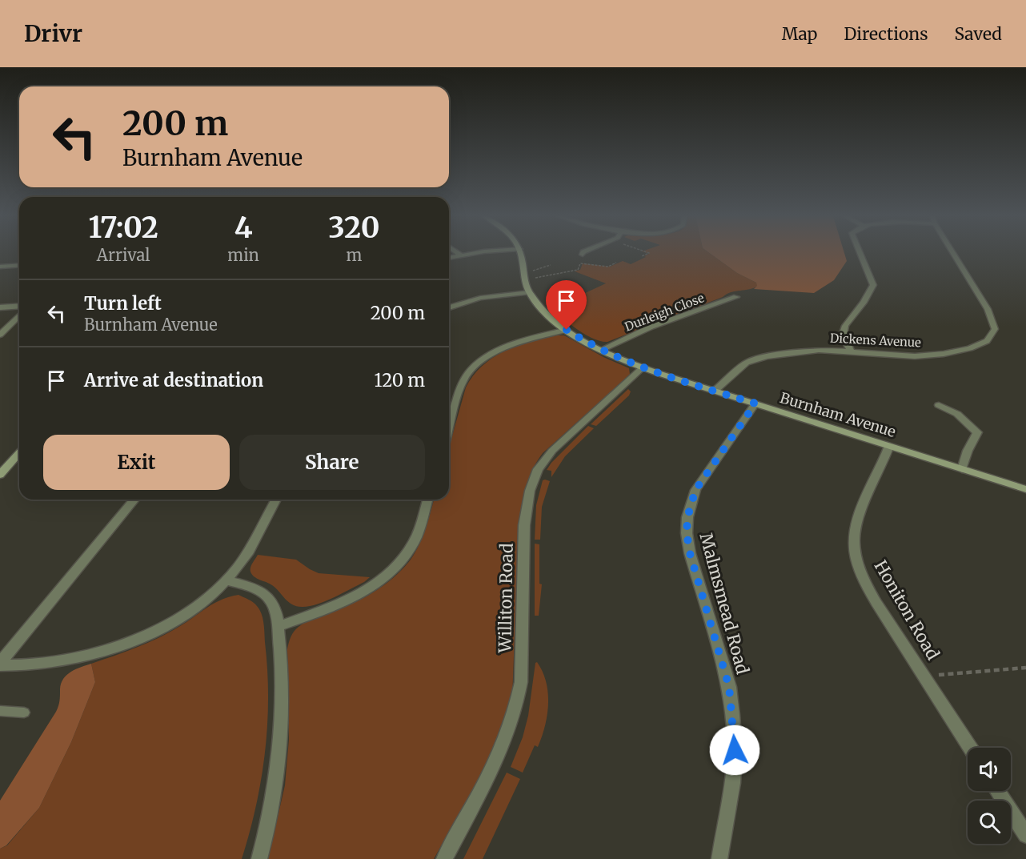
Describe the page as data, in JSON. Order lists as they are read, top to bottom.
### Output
{
  "streets": {
    "street": [
      "Durleigh Close",
      "Dickens Avenue",
      "Burnham Avenue",
      "Williton Road",
      "Malmsmead Road",
      "Honiton Road"
    ]
  },
  "crossings": [
    ["Durleigh Close", "Burnham Avenue"],
    ["Dickens Avenue", "Burnham Avenue"],
    ["Burnham Avenue", "Williton Road"],
    ["Burnham Avenue", "Malmsmead Road"],
    ["Burnham Avenue", "Honiton Road"]
  ],
  "page": {
    "header": "Drivr",
    "nav": ["Map", "Directions", "Saved"],
    "turn": ["200 m", "Burnham Avenue"],
    "eta": [
      "17:02",
      "Arrival",
      "4",
      "min",
      "320",
      "m"
    ],
    "list": [
      {
        "name": "Turn left",
        "note": "Burnham Avenue",
        "value": "200 m"
      },
      {
        "name": "Arrive at destination",
        "value": "120 m"
      }
    ],
    "buttons": ["Exit", "Share"]
  }
}
